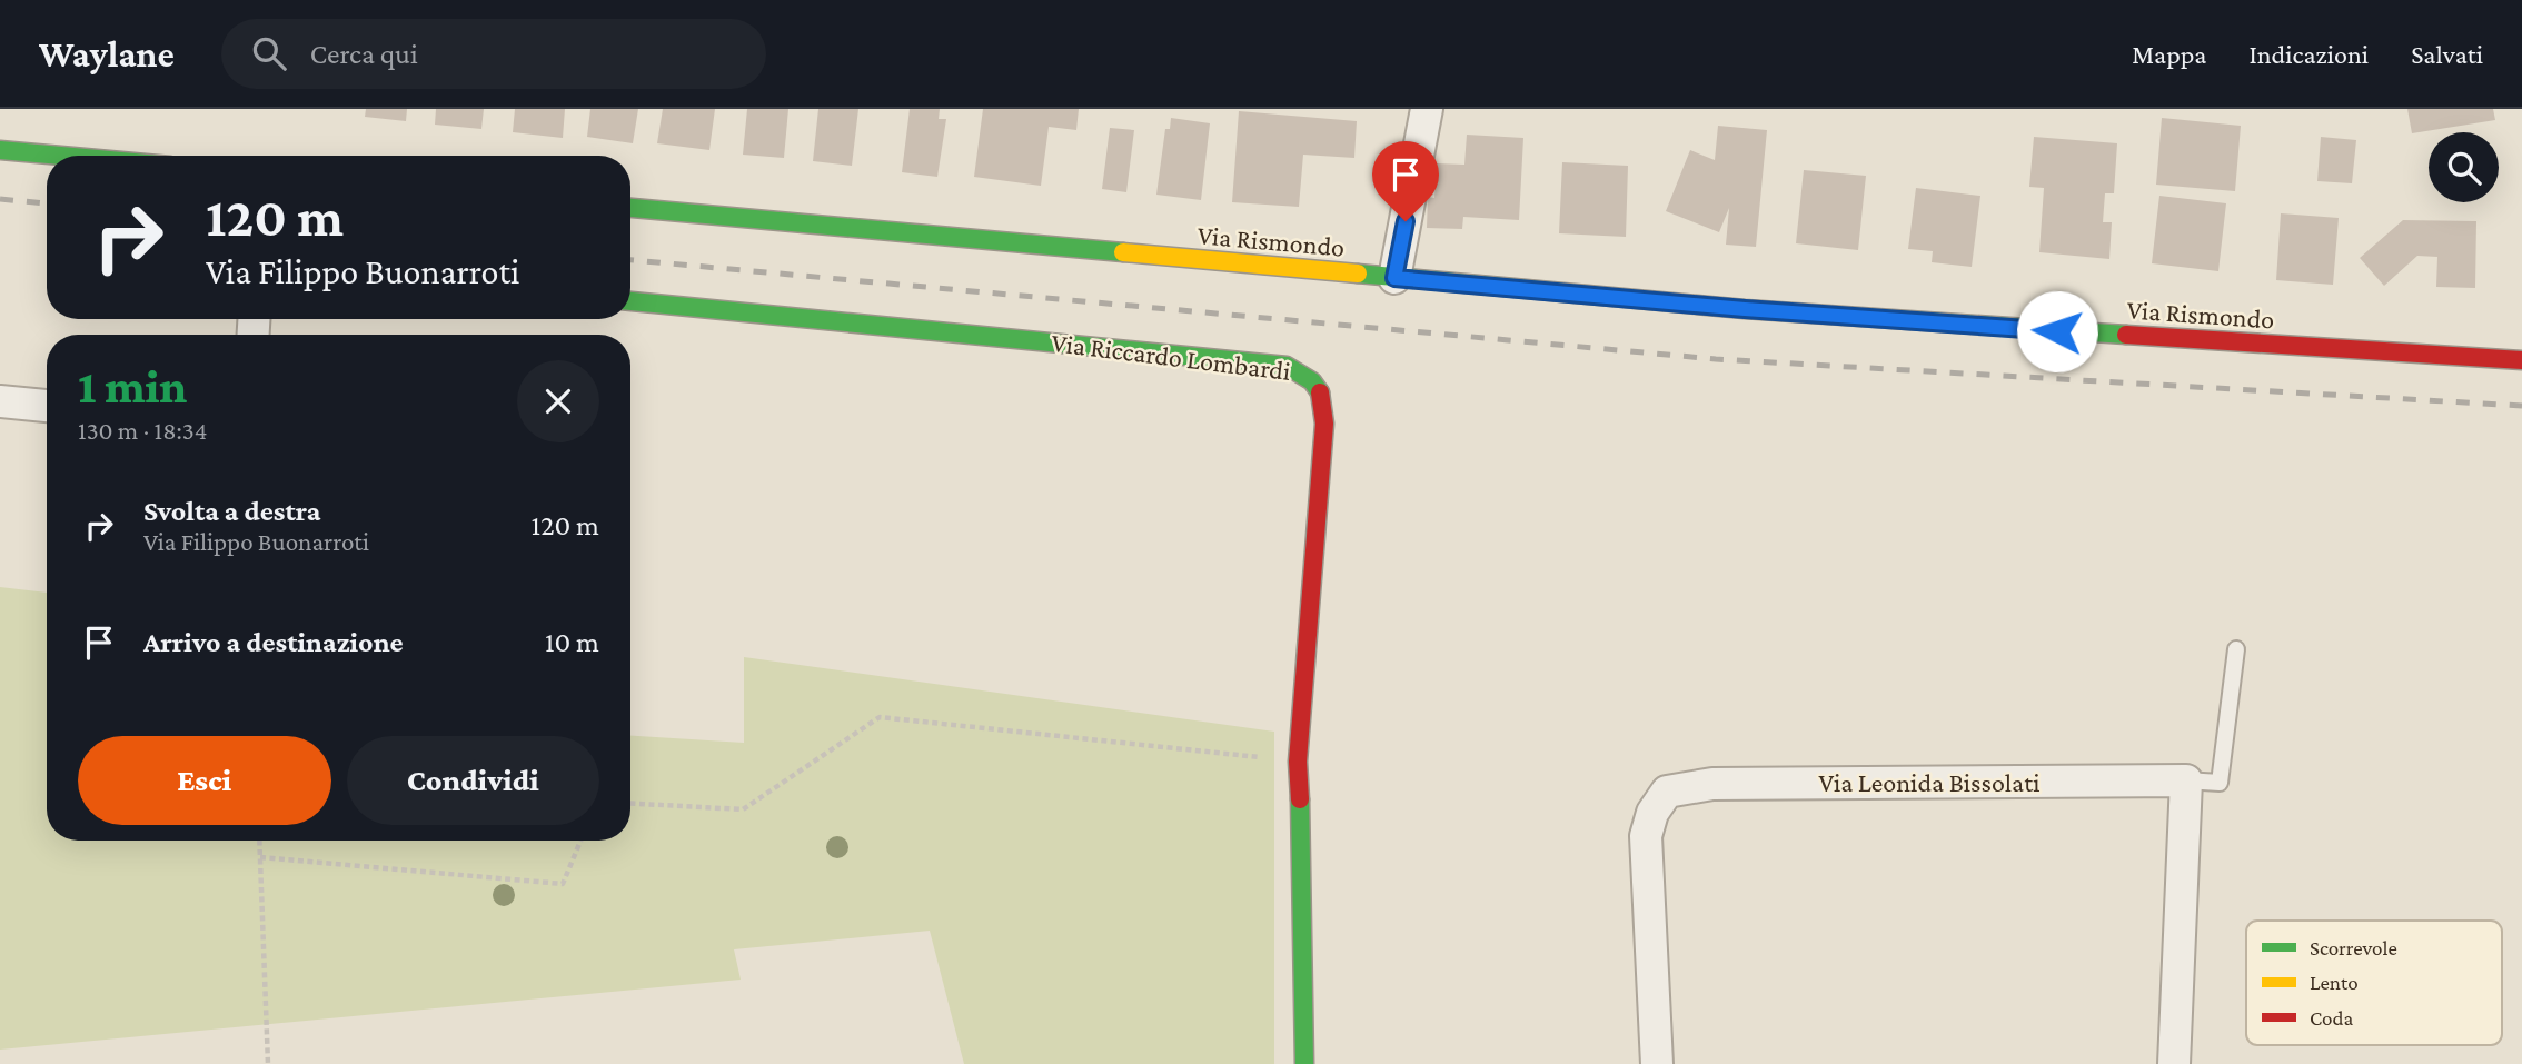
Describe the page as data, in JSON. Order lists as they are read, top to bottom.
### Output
{
  "streets": {
    "street": ["Via Rismondo", "Via Riccardo Lombardi", "Via Leonida Bissolati"]
  },
  "legend": ["Scorrevole", "Lento", "Coda"],
  "page": {
    "header": "Waylane",
    "search": "Cerca qui",
    "nav": ["Mappa", "Indicazioni", "Salvati"],
    "turn": ["120 m", "Via Filippo Buonarroti"],
    "heading": ["1 min", "130 m · 18:34"],
    "list": [
      {
        "name": "Svolta a destra",
        "note": "Via Filippo Buonarroti",
        "value": "120 m"
      },
      {
        "name": "Arrivo a destinazione",
        "value": "10 m"
      }
    ],
    "buttons": ["Esci", "Condividi"]
  }
}
